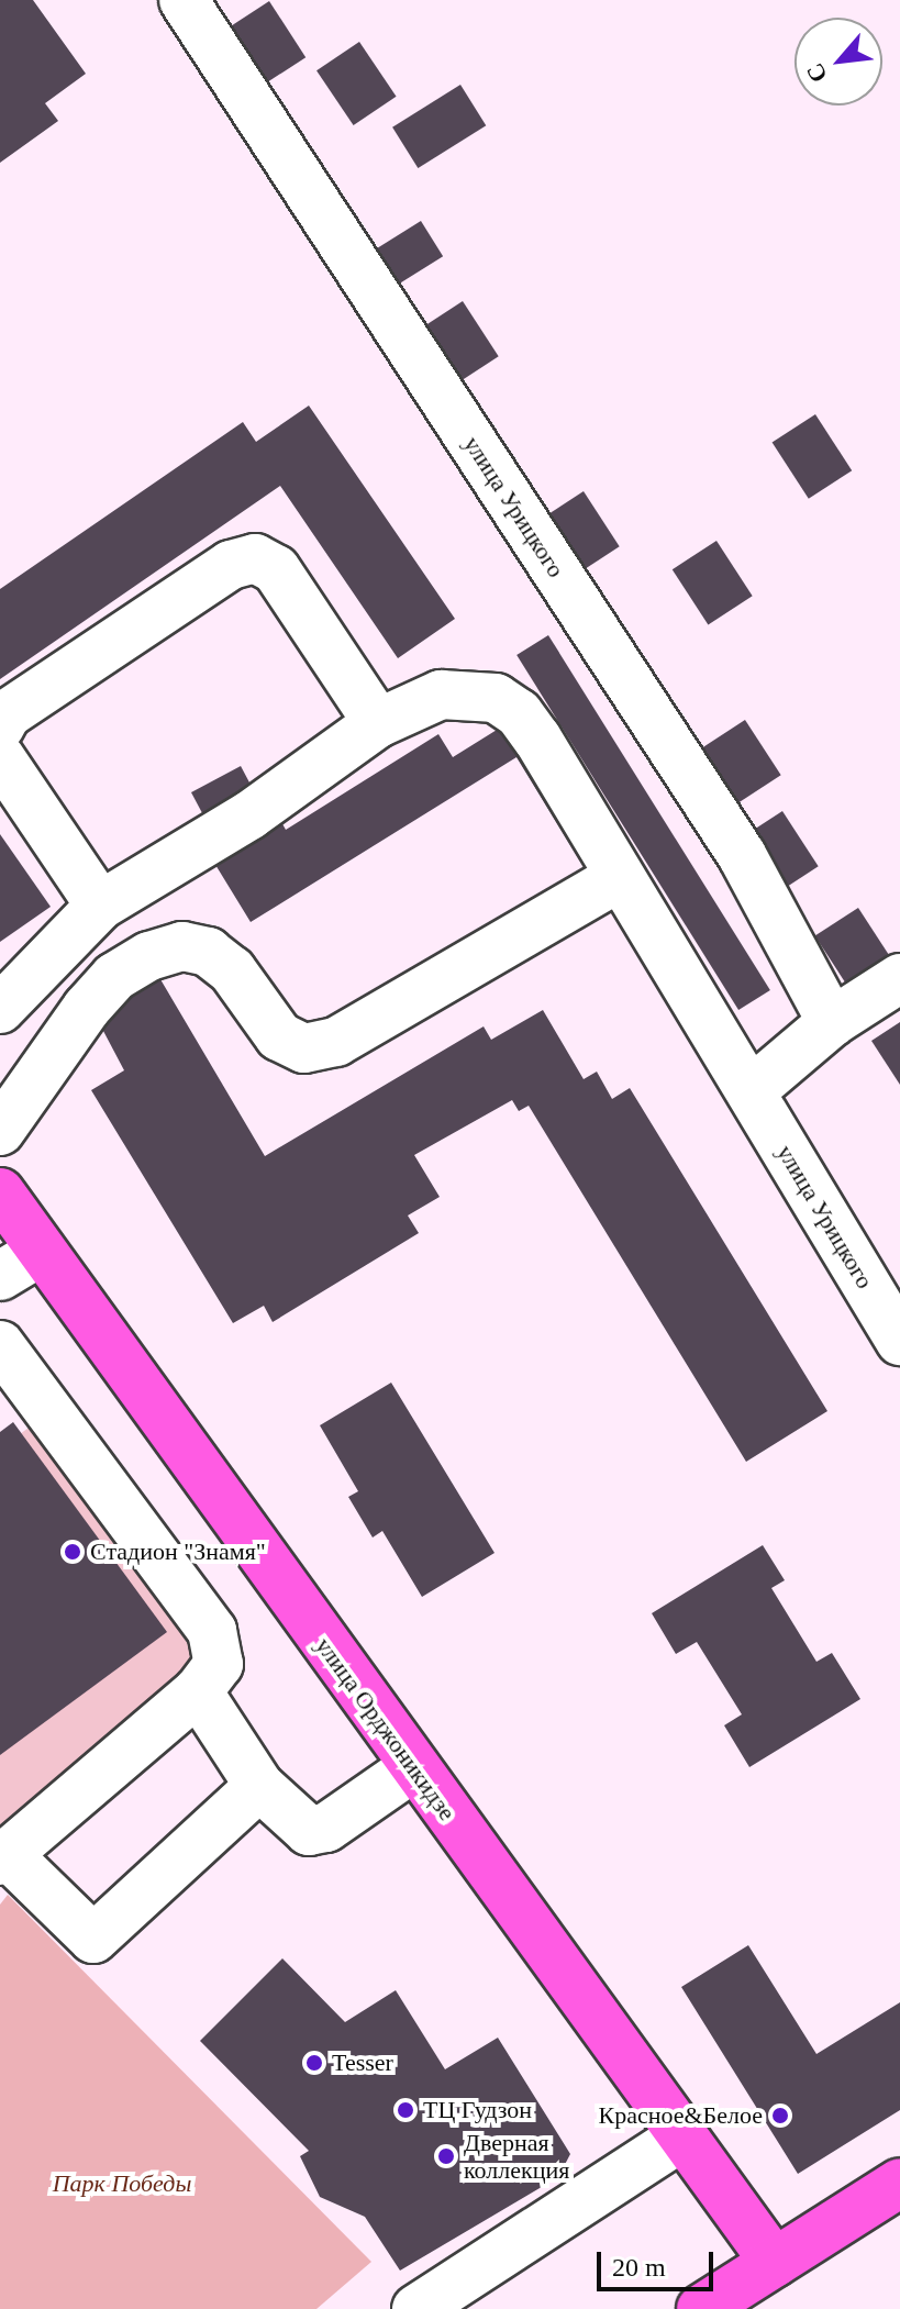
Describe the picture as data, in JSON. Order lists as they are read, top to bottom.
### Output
{
  "streets": {
    "main road": ["улица Орджоникидзе"],
    "street": ["улица Урицкого"]
  },
  "parks": ["Парк Победы"],
  "places": [
    "Стадион \"Знамя\"",
    "Tesser",
    "ТЦ Гудзон",
    "Красное&Белое",
    "Дверная коллекция"
  ],
  "scale_bar": "20 m",
  "north": "bottom left"
}
